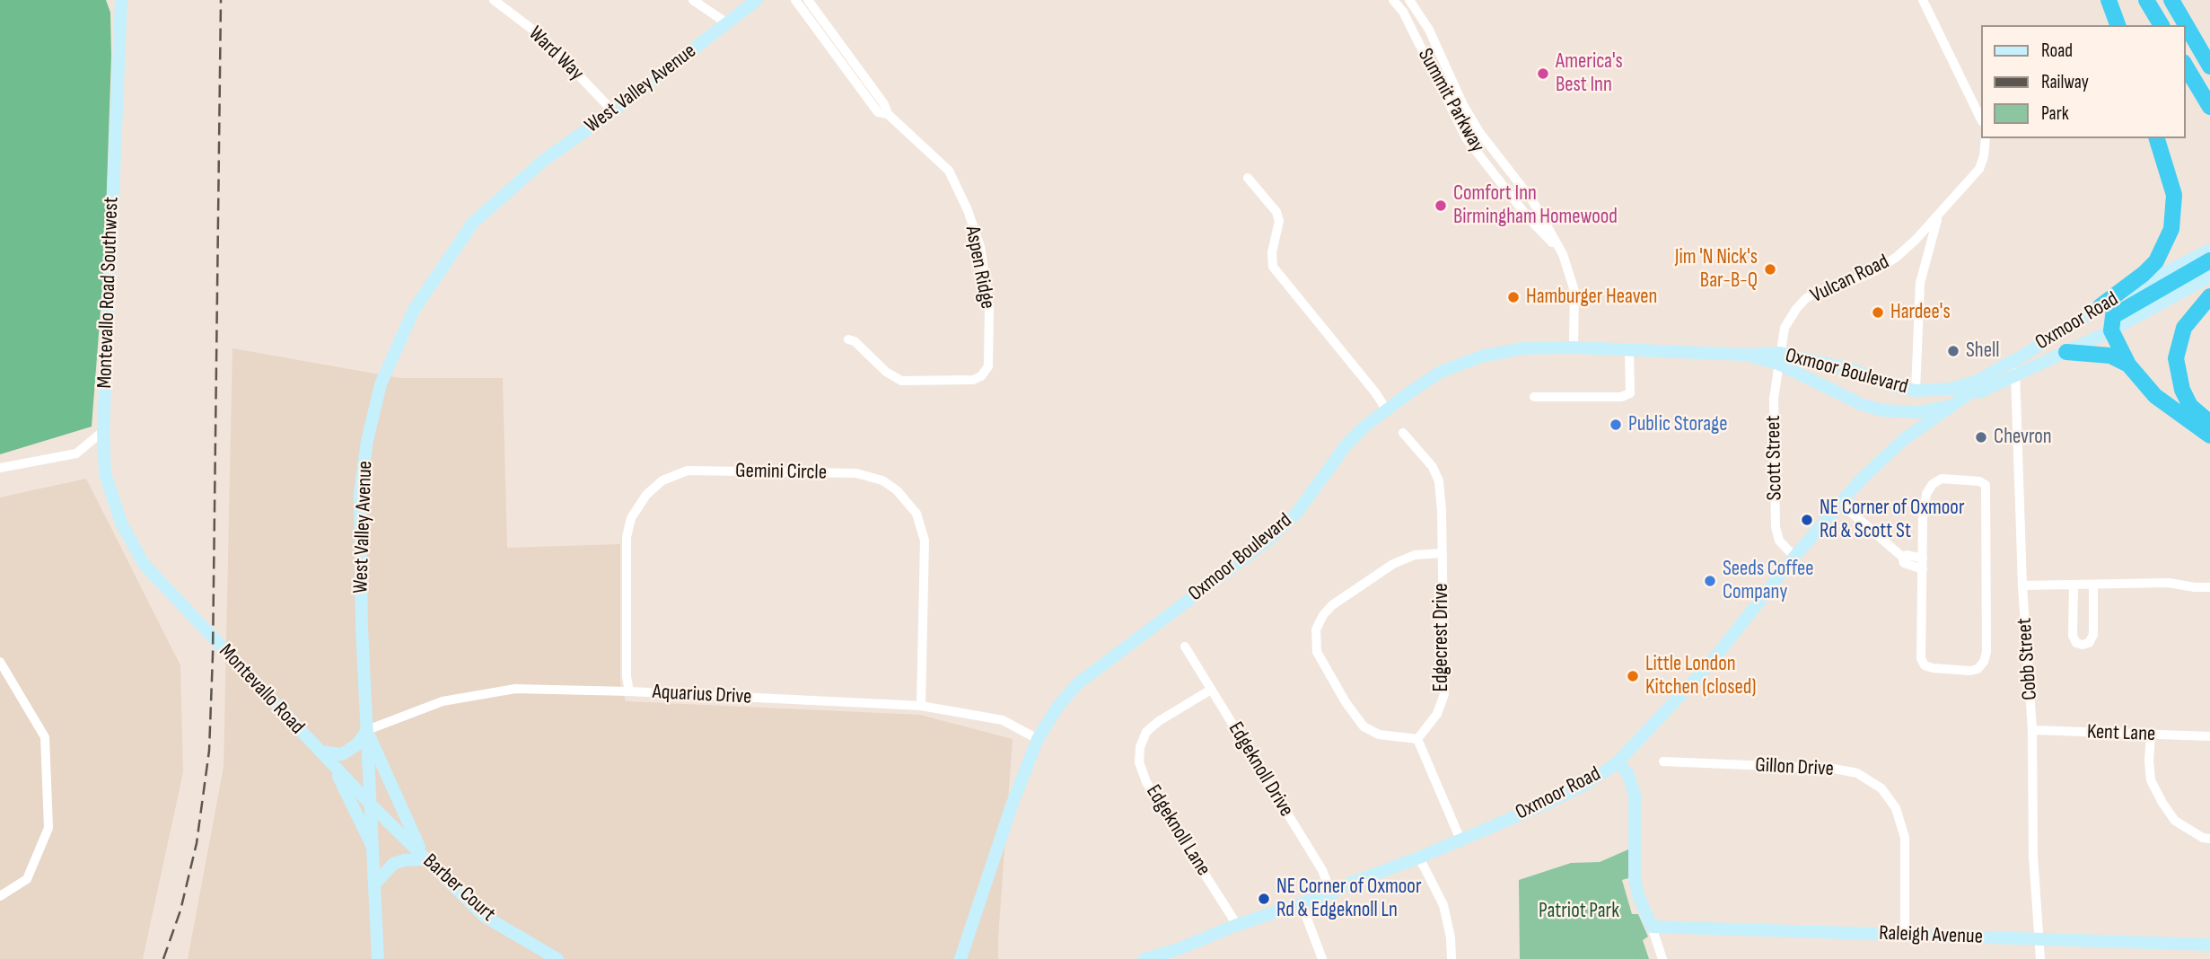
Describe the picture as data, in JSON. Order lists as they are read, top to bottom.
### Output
{
  "streets": {
    "main road": [
      "West Valley Avenue",
      "Montevallo Road Southwest",
      "Oxmoor Road",
      "Oxmoor Boulevard",
      "Montevallo Road",
      "Barber Court",
      "Raleigh Avenue"
    ],
    "street": [
      "Ward Way",
      "Summit Parkway",
      "Aspen Ridge",
      "Vulcan Road",
      "Scott Street",
      "Gemini Circle",
      "Edgecrest Drive",
      "Cobb Street",
      "Aquarius Drive",
      "Kent Lane",
      "Gillon Drive",
      "Edgeknoll Drive",
      "Edgeknoll Lane"
    ]
  },
  "crossings": [
    ["Ward Way", "West Valley Avenue"],
    ["West Valley Avenue", "Montevallo Road"],
    ["West Valley Avenue", "Aquarius Drive"],
    ["West Valley Avenue", "Barber Court"],
    ["Summit Parkway", "Oxmoor Boulevard"],
    ["Vulcan Road", "Oxmoor Boulevard"],
    ["Vulcan Road", "Scott Street"],
    ["Montevallo Road Southwest", "Montevallo Road"],
    ["Oxmoor Road", "Oxmoor Boulevard"],
    ["Oxmoor Road", "Scott Street"],
    ["Oxmoor Road", "Cobb Street"],
    ["Oxmoor Road", "Edgeknoll Drive"],
    ["Oxmoor Road", "Edgeknoll Lane"],
    ["Oxmoor Boulevard", "Scott Street"],
    ["Oxmoor Boulevard", "Cobb Street"],
    ["Oxmoor Boulevard", "Aquarius Drive"],
    ["Gemini Circle", "Aquarius Drive"],
    ["Cobb Street", "Kent Lane"],
    ["Cobb Street", "Raleigh Avenue"],
    ["Montevallo Road", "Barber Court"],
    ["Gillon Drive", "Raleigh Avenue"],
    ["Edgeknoll Drive", "Edgeknoll Lane"]
  ],
  "parks": ["Patriot Park"],
  "places": [
    "America's Best Inn",
    "Comfort Inn Birmingham Homewood",
    "Jim 'N Nick's Bar-B-Q",
    "Hamburger Heaven",
    "Hardee's",
    "Shell",
    "Public Storage",
    "Chevron",
    "NE Corner of Oxmoor Rd & Scott St",
    "Seeds Coffee Company",
    "Little London Kitchen (closed)",
    "NE Corner of Oxmoor Rd & Edgeknoll Ln"
  ],
  "legend": ["Road", "Railway", "Park"]
}
